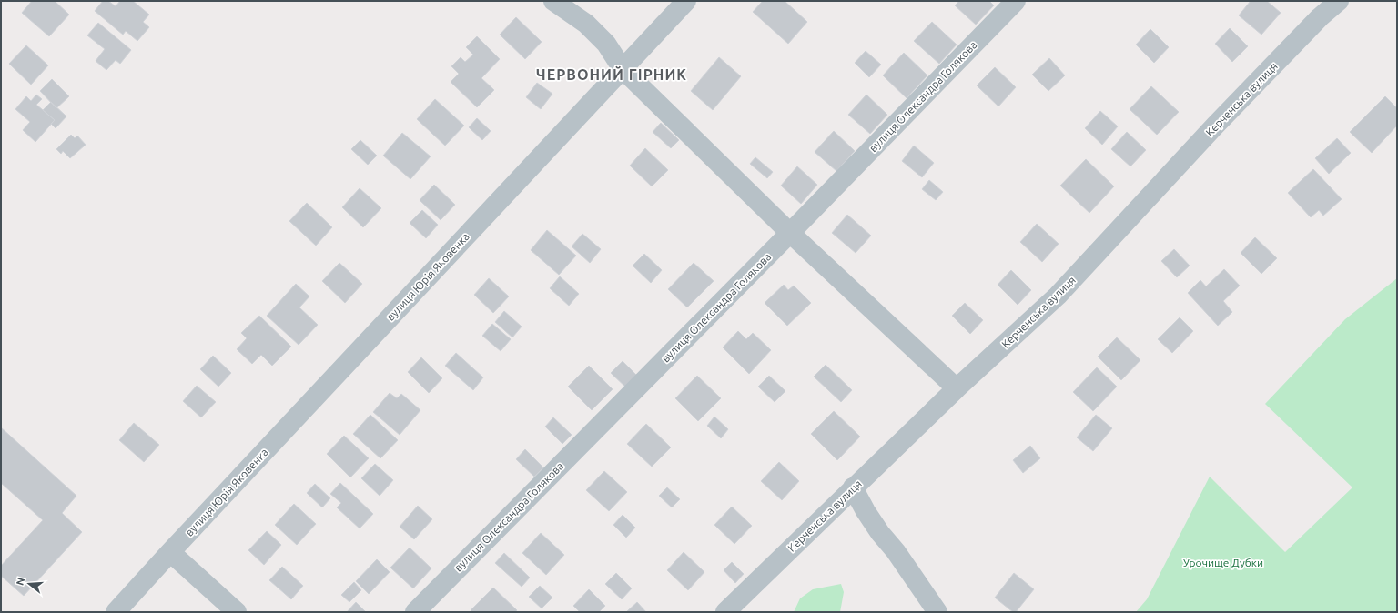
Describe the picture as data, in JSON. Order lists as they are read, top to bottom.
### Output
{
  "streets": {
    "street": ["вулиця Олександра Голякова", "Керченська вулиця", "вулиця Юрія Яковенка"]
  },
  "districts": ["ЧЕРВОНИЙ ГІРНИК"],
  "parks": ["Урочище Дубки"],
  "north": "left"
}
